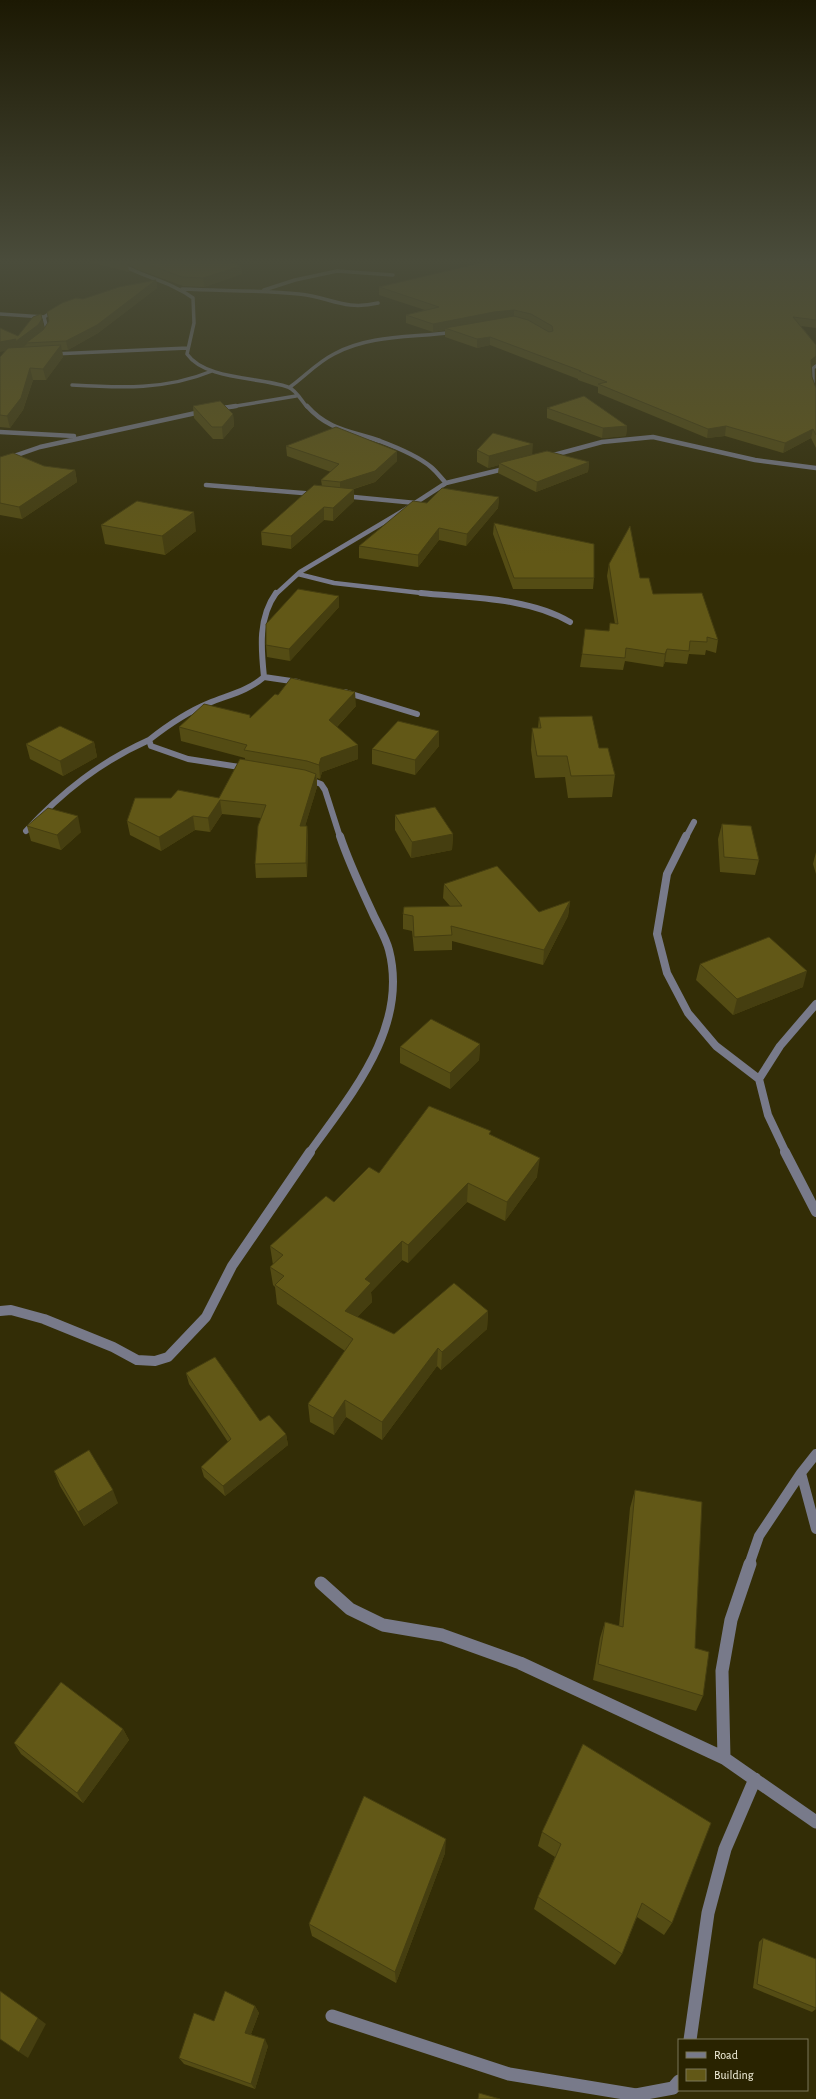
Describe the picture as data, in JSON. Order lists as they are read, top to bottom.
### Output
{
  "legend": ["Road", "Building"]
}
